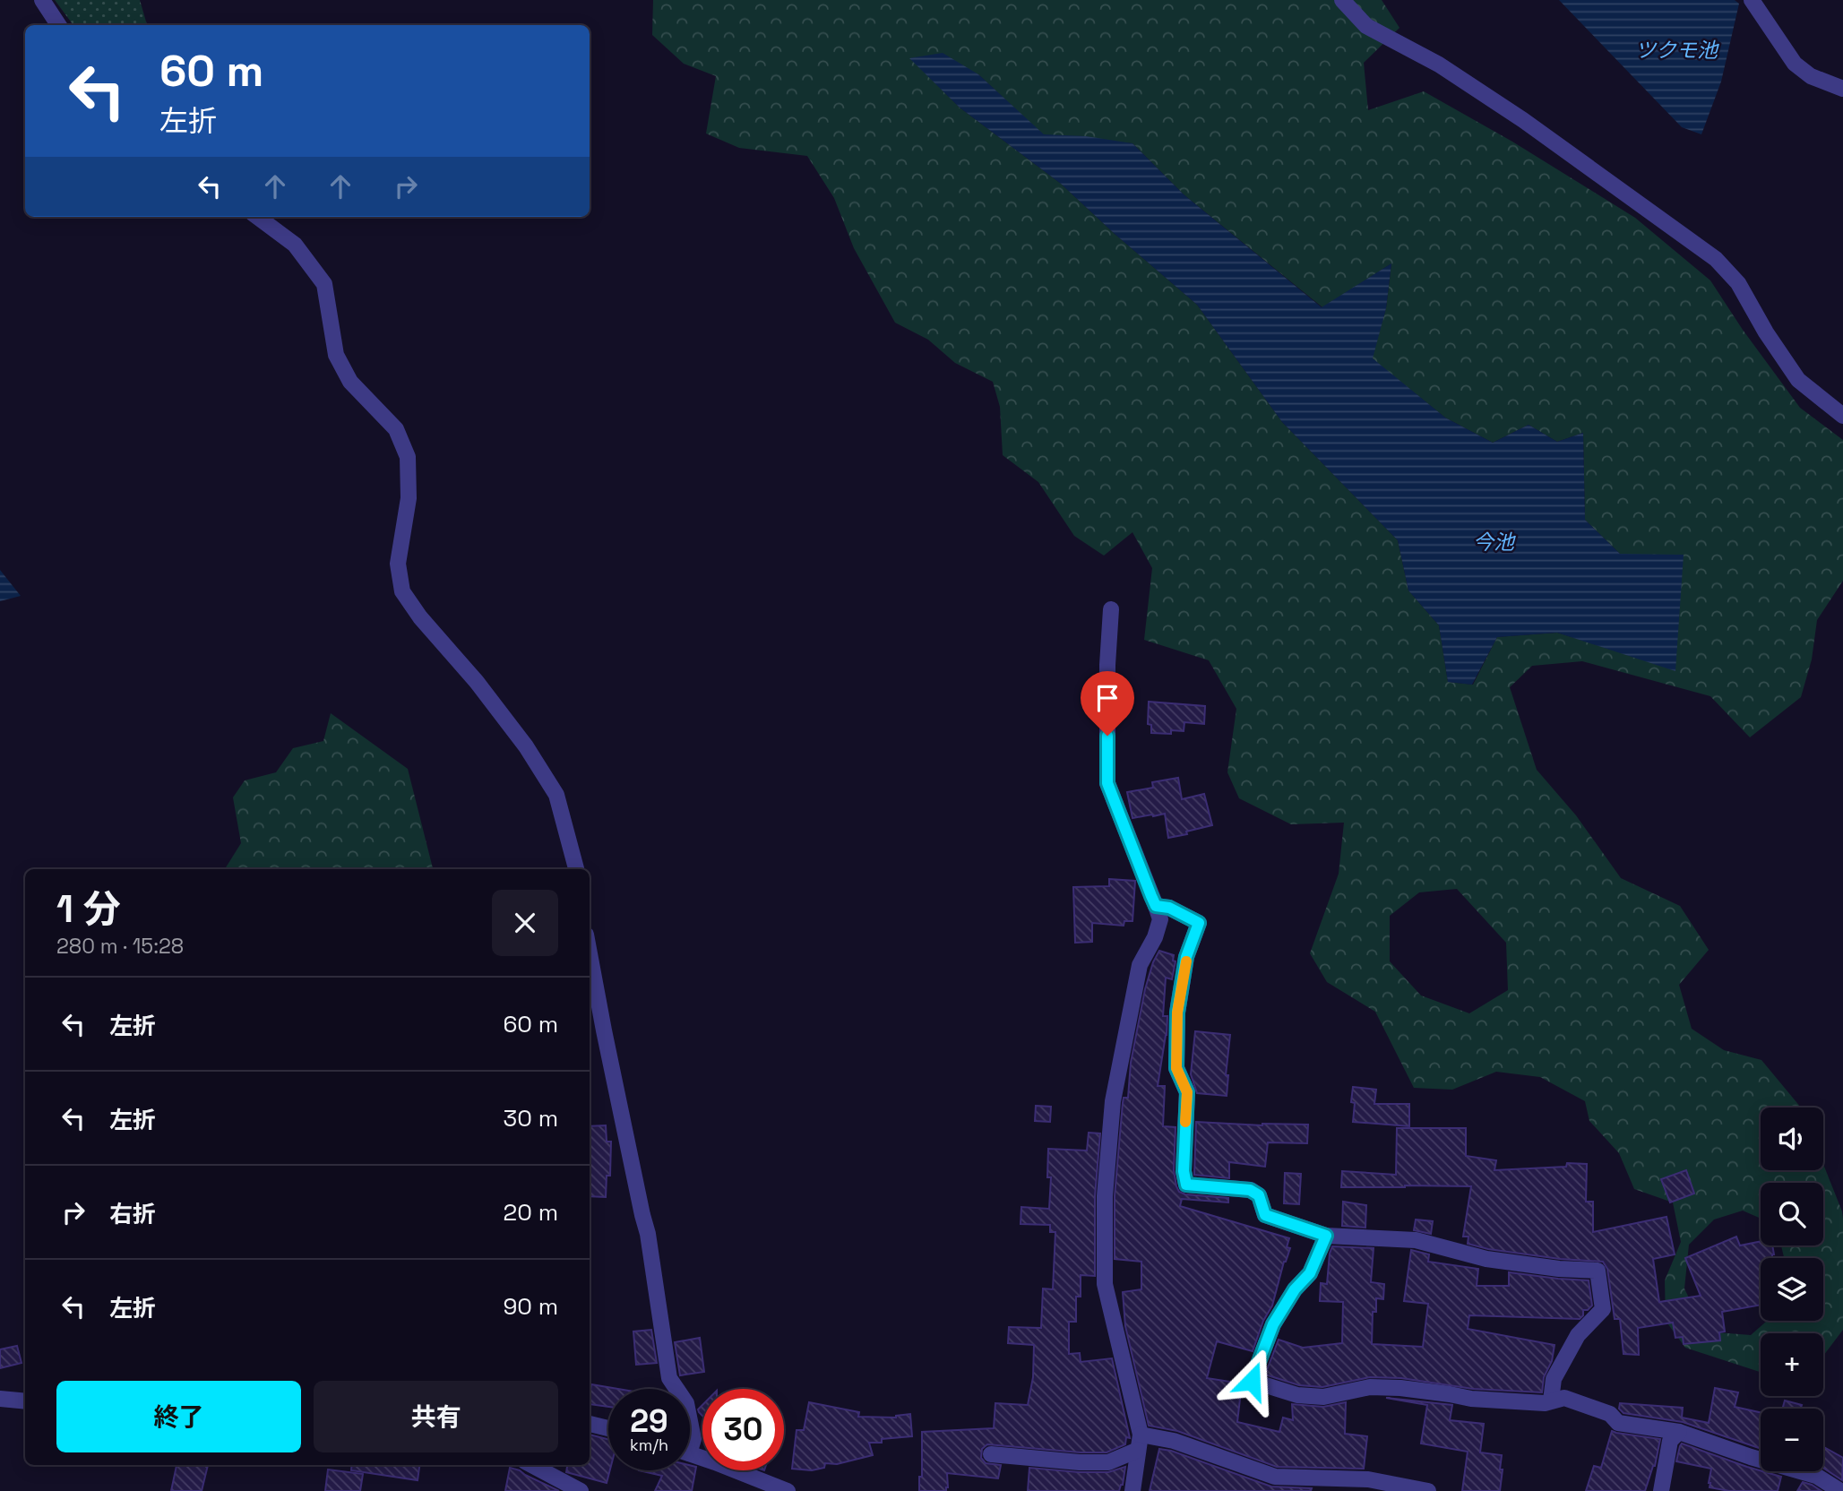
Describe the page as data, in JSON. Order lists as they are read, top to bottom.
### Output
{
  "water": ["ツクモ池", "今池"],
  "page": {
    "turn": ["60 m", "左折"],
    "heading": ["1 分", "280 m · 15:28"],
    "list": [
      {
        "name": "左折",
        "value": "60 m"
      },
      {
        "name": "左折",
        "value": "30 m"
      },
      {
        "name": "右折",
        "value": "20 m"
      },
      {
        "name": "左折",
        "value": "90 m"
      }
    ],
    "map_buttons": ["+", "−"],
    "buttons": ["終了", "共有"],
    "speed": "29 km/h",
    "limit": "30"
  }
}
